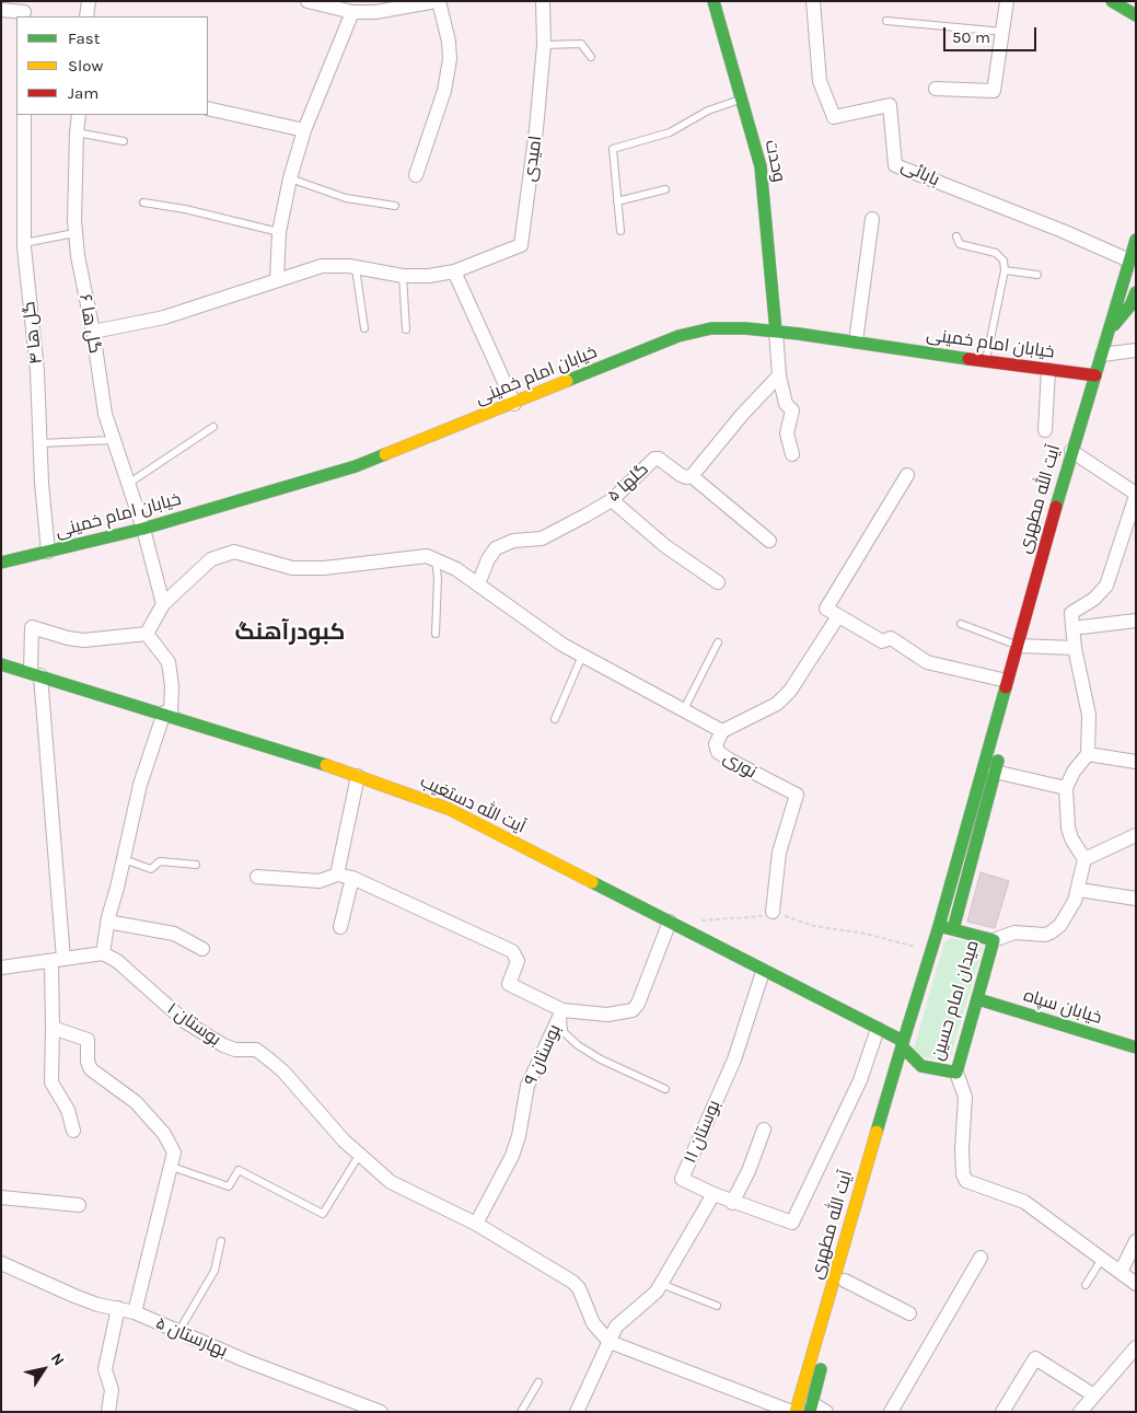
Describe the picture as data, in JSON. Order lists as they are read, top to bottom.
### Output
{
  "streets": {
    "main road": [
      "وحدت",
      "خیابان امام خمینی",
      "آیت الله مطهری",
      "آیت الله دستغیب",
      "میدان امام حسین",
      "خیابان سپاه"
    ],
    "street": [
      "امیدی",
      "بابائی",
      "گل ها ۶",
      "گل ها ۴",
      "گلها ۵",
      "نوری",
      "بوستان ۱",
      "بوستان ۹",
      "بوستان ۱۱",
      "بهارستان ۵"
    ]
  },
  "crossings": [
    ["وحدت", "خیابان امام خمینی"],
    ["بابائی", "آیت الله مطهری"],
    ["گل ها ۶", "خیابان امام خمینی"],
    ["گل ها ۴", "خیابان امام خمینی"],
    ["خیابان امام خمینی", "آیت الله مطهری"],
    ["آیت الله مطهری", "آیت الله دستغیب"],
    ["آیت الله مطهری", "میدان امام حسین"],
    ["آیت الله دستغیب", "میدان امام حسین"],
    ["آیت الله دستغیب", "بوستان ۹"],
    ["آیت الله دستغیب", "بوستان ۱۱"],
    ["میدان امام حسین", "خیابان سپاه"],
    ["بوستان ۱", "بوستان ۹"]
  ],
  "districts": ["کبودرآهنگ"],
  "legend": ["Fast", "Slow", "Jam"],
  "scale_bar": "50 m",
  "north": "top right"
}
